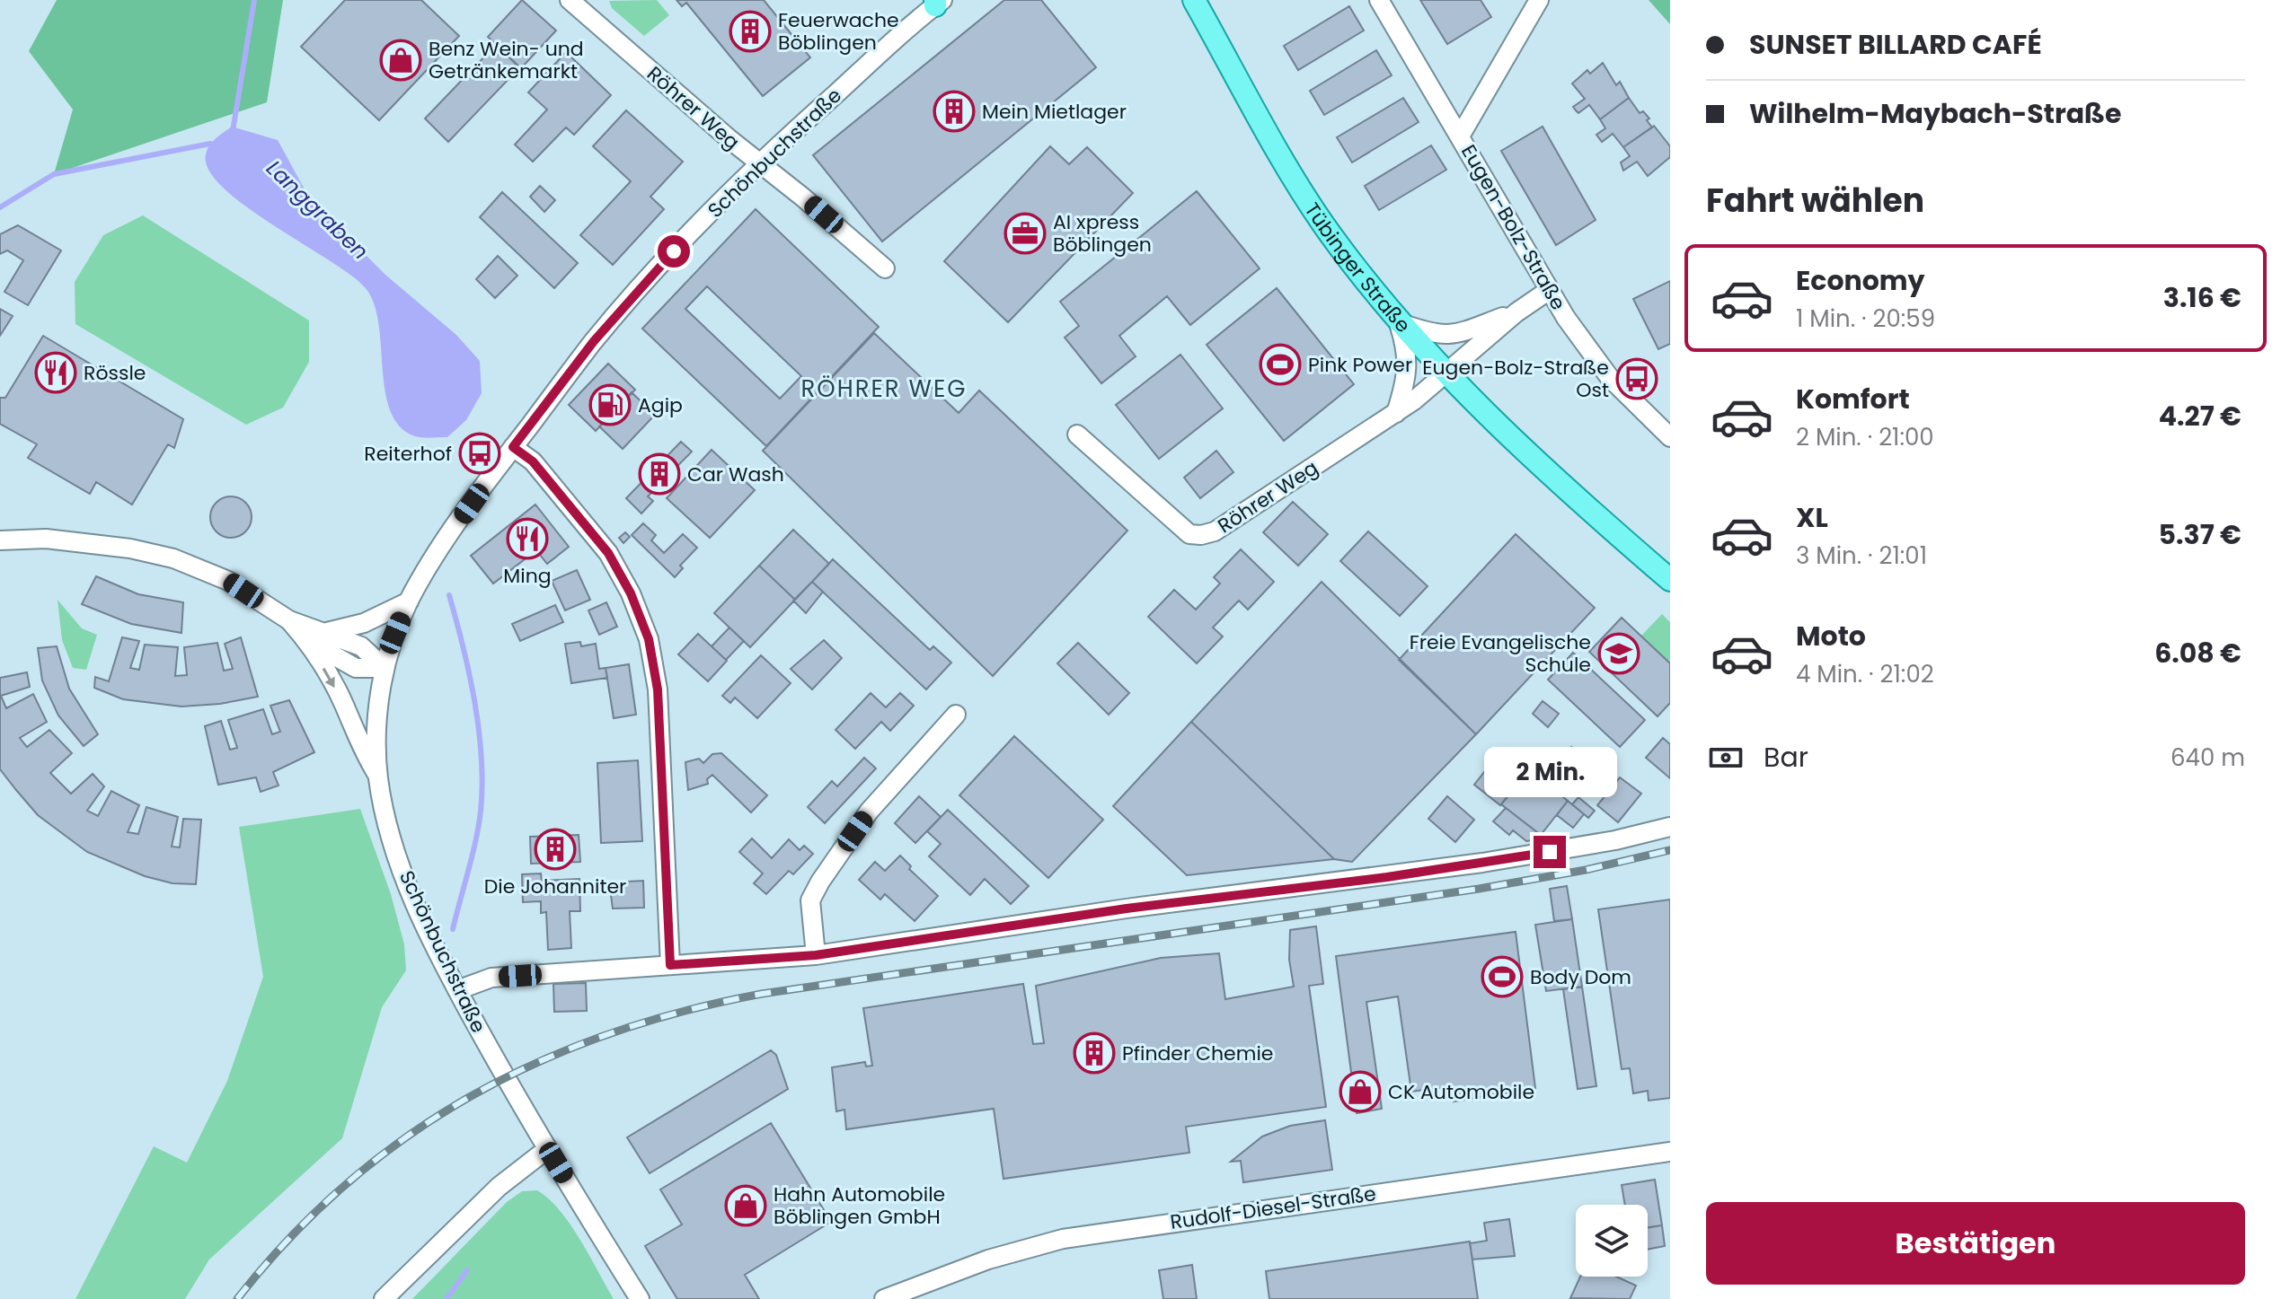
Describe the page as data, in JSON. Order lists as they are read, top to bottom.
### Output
{
  "streets": {
    "main road": ["Tübinger Straße"],
    "street": [
      "Röhrer Weg",
      "Schönbuchstraße",
      "Eugen-Bolz-Straße",
      "Rudolf-Diesel-Straße"
    ]
  },
  "crossings": [
    ["Röhrer Weg", "Schönbuchstraße"],
    ["Röhrer Weg", "Tübinger Straße"]
  ],
  "districts": ["RÖHRER WEG"],
  "water": ["Langgraben"],
  "places": {
    "building": [
      "Feuerwache Böblingen",
      "Mein Mietlager",
      "Car Wash",
      "Die Johanniter",
      "Pfinder Chemie"
    ],
    "shop": ["Benz Wein- und Getränkemarkt", "CK Automobile", "Hahn Automobile Böblingen GmbH"],
    "office": ["AI xpress Böblingen"],
    "sports": ["Pink Power", "Body Dom"],
    "restaurant": ["Rössle", "Ming"],
    "bus stop": ["Eugen-Bolz-Straße Ost", "Reiterhof"],
    "fuel station": ["Agip"],
    "school or university": ["Freie Evangelische Schule"]
  },
  "page": {
    "banner": ["SUNSET BILLARD CAFÉ", "Wilhelm-Maybach-Straße"],
    "heading": "Fahrt wählen",
    "list": [
      {
        "name": "Economy",
        "note": "1 Min. · 20:59",
        "value": "3.16 €"
      },
      {
        "name": "Komfort",
        "note": "2 Min. · 21:00",
        "value": "4.27 €"
      },
      {
        "name": "XL",
        "note": "3 Min. · 21:01",
        "value": "5.37 €"
      },
      {
        "name": "Moto",
        "note": "4 Min. · 21:02",
        "value": "6.08 €"
      }
    ],
    "pay": ["Bar", "640 m"],
    "bubble": "2 Min.",
    "buttons": "Bestätigen"
  }
}
